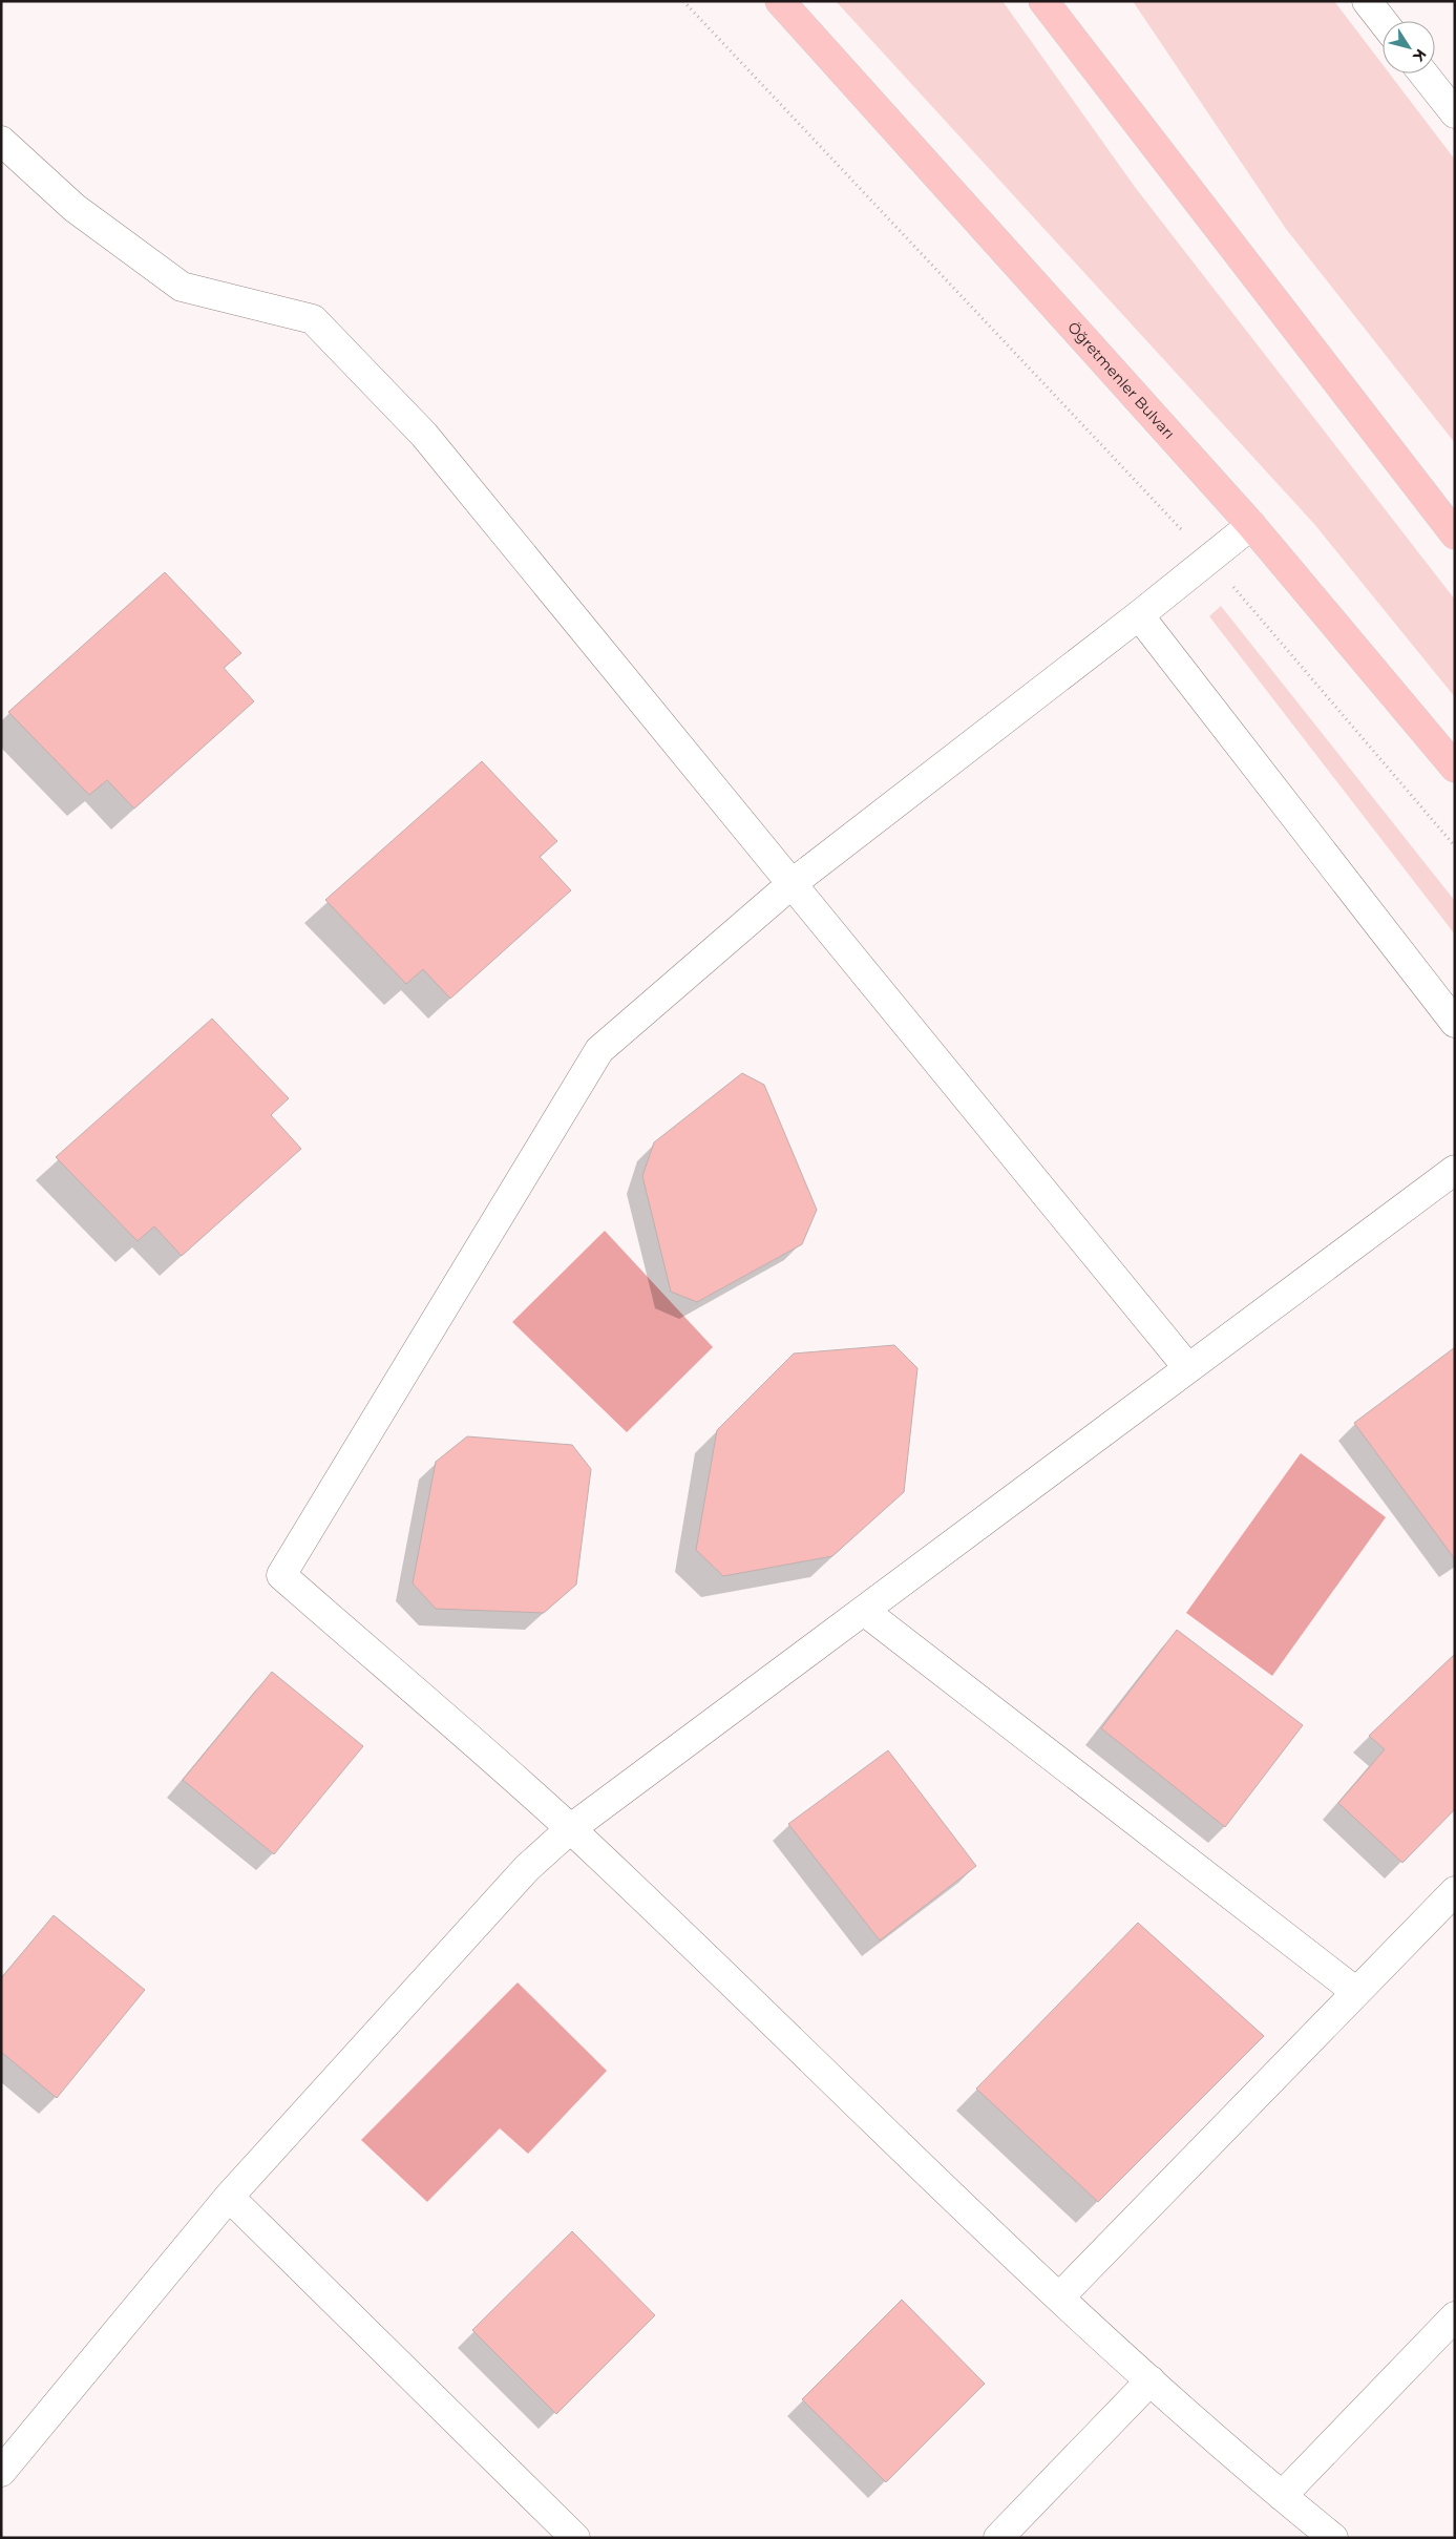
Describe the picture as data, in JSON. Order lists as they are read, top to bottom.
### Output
{
  "streets": {
    "main road": ["Öğretmenler Bulvarı"]
  },
  "north": "bottom right"
}
